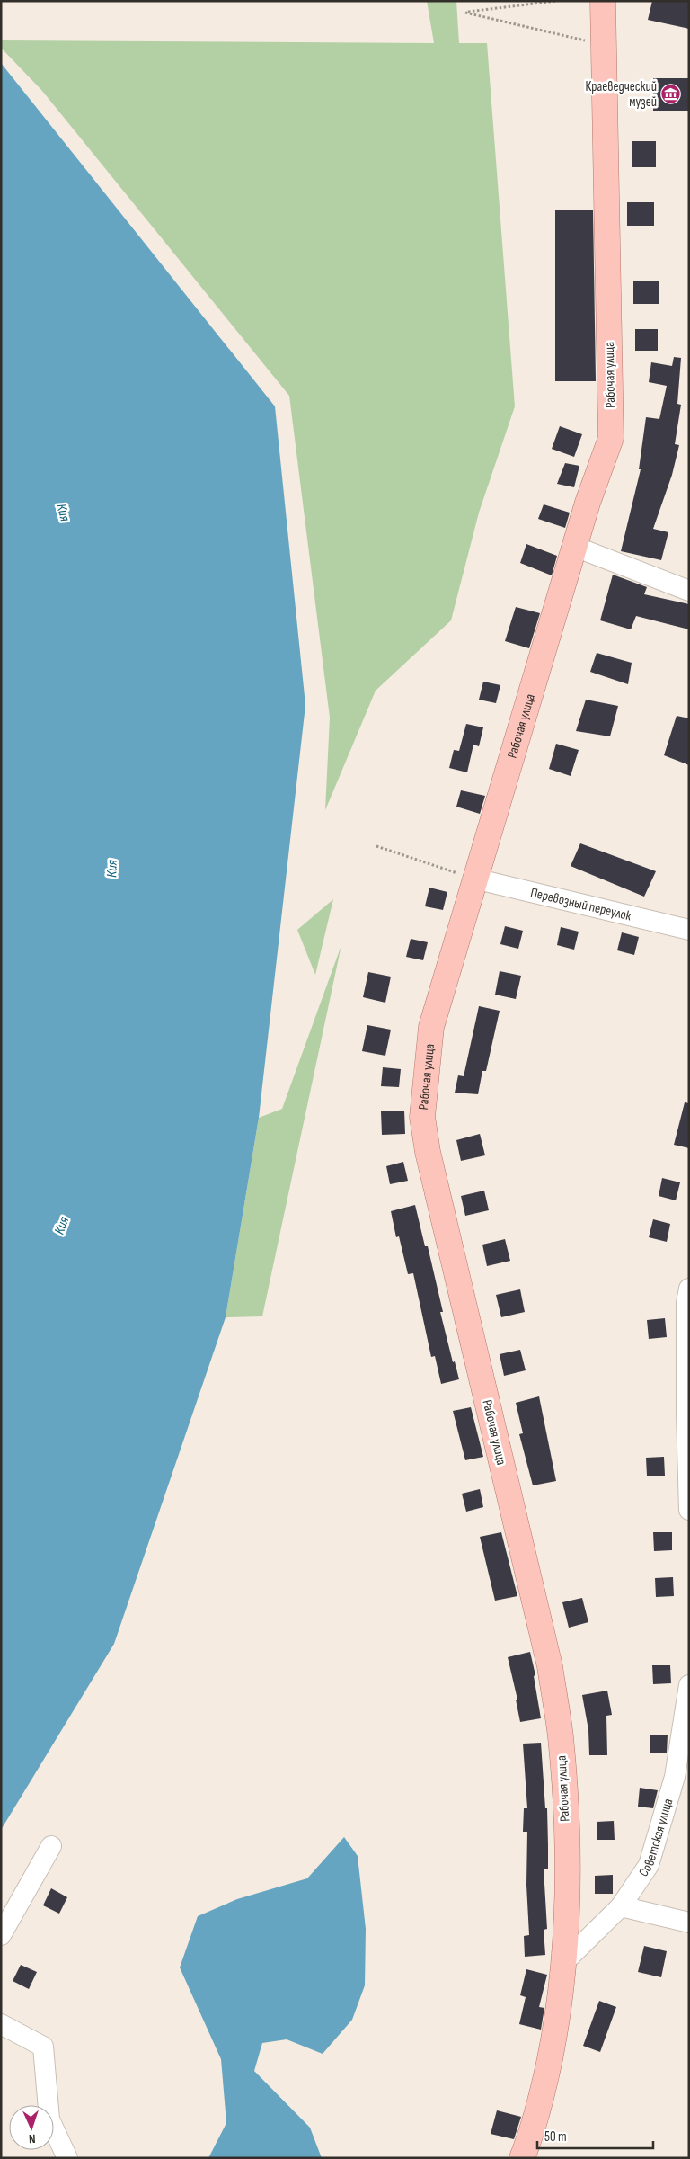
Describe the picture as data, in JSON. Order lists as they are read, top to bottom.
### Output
{
  "streets": {
    "main road": ["Рабочая улица"],
    "street": ["Перевозный переулок", "Советская улица"]
  },
  "crossings": [
    ["Рабочая улица", "Перевозный переулок"],
    ["Рабочая улица", "Советская улица"]
  ],
  "water": ["Кия"],
  "places": {
    "museum": ["Краеведческий музей"]
  },
  "scale_bar": "50 m",
  "north": "bottom"
}
